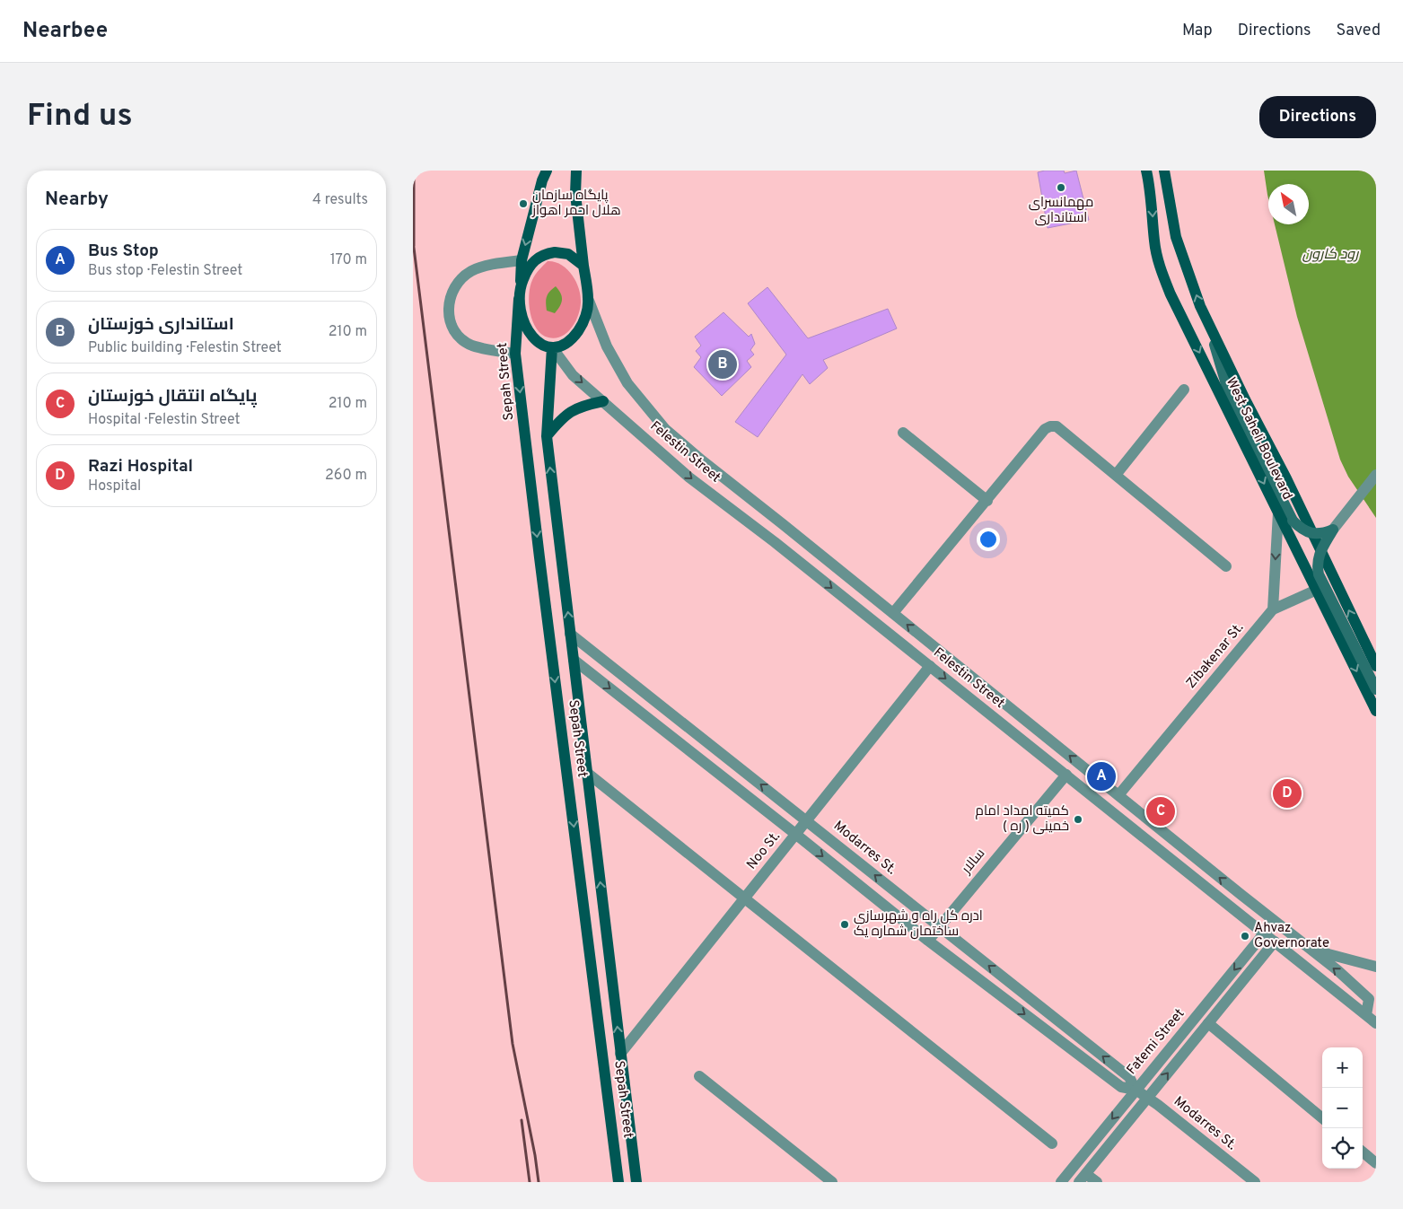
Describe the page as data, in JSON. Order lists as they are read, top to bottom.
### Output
{
  "streets": {
    "main road": ["Sepah Street", "West Saheli Boulevard"],
    "street": [
      "Felestin Street",
      "Zibakenar St.",
      "Modarres St.",
      "Noo St.",
      "سالار",
      "Fatemi Street"
    ]
  },
  "crossings": [
    ["Sepah Street", "Felestin Street"],
    ["Sepah Street", "Modarres St."],
    ["Sepah Street", "Noo St."],
    ["Felestin Street", "Zibakenar St."],
    ["Felestin Street", "Noo St."],
    ["Felestin Street", "سالار"],
    ["Felestin Street", "Fatemi Street"],
    ["Modarres St.", "Noo St."],
    ["Modarres St.", "سالار"],
    ["Modarres St.", "Fatemi Street"]
  ],
  "water": ["رود کارون"],
  "places": [
    "مهمانسرای استانداری",
    "پایگاه سازمان هلال احمر اهواز",
    "کمیته امداد امام خمینی ( ره )",
    "ادره کل راه و شهرسازی ساختمان شماره یک",
    "Ahvaz Governorate"
  ],
  "north": "top left",
  "page": {
    "header": "Nearbee",
    "nav": ["Map", "Directions", "Saved"],
    "buttons": "Directions",
    "title": "Find us",
    "heading": ["Nearby", "4 results"],
    "list": [
      {
        "mark": "A",
        "name": "Bus Stop",
        "note": "Bus stop · Felestin Street",
        "value": "170 m"
      },
      {
        "mark": "B",
        "name": "استانداری خوزستان",
        "note": "Public building · Felestin Street",
        "value": "210 m"
      },
      {
        "mark": "C",
        "name": "پایگاه انتقال خوزستان",
        "note": "Hospital · Felestin Street",
        "value": "210 m"
      },
      {
        "mark": "D",
        "name": "Razi Hospital",
        "note": "Hospital",
        "value": "260 m"
      }
    ],
    "pins": [
      "B",
      "A",
      "D",
      "C"
    ],
    "map_buttons": ["+", "−"]
  }
}
